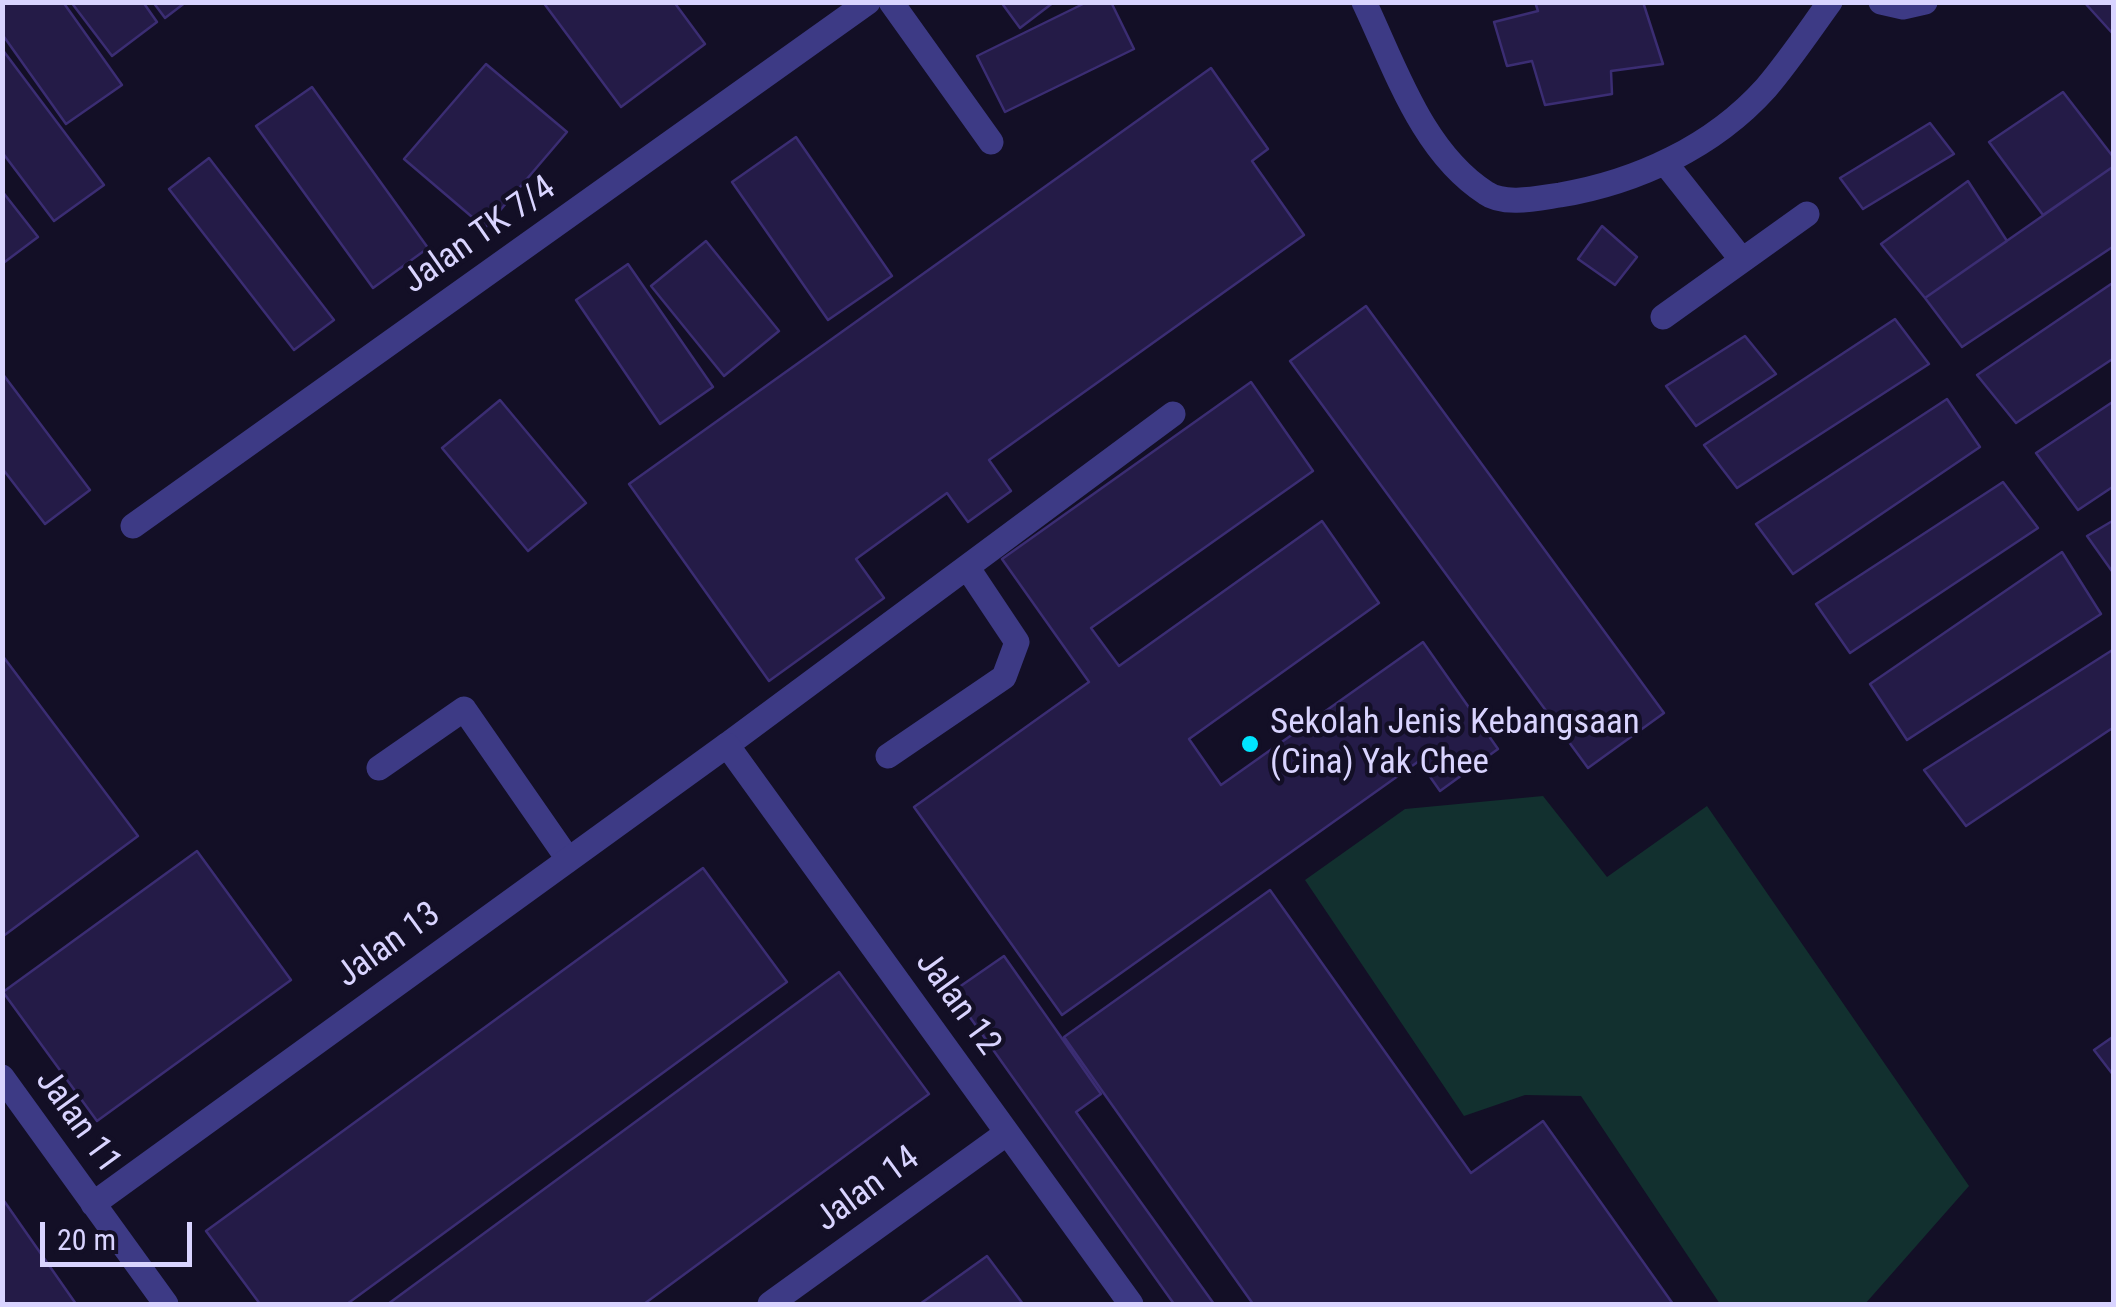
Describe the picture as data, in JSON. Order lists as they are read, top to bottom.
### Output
{
  "streets": {
    "street": [
      "Jalan TK 7/4",
      "Jalan 13",
      "Jalan 12",
      "Jalan 11",
      "Jalan 14"
    ]
  },
  "crossings": [
    ["Jalan 13", "Jalan 12"],
    ["Jalan 13", "Jalan 11"],
    ["Jalan 12", "Jalan 14"]
  ],
  "places": ["Sekolah Jenis Kebangsaan (Cina) Yak Chee"],
  "scale_bar": "20 m"
}
